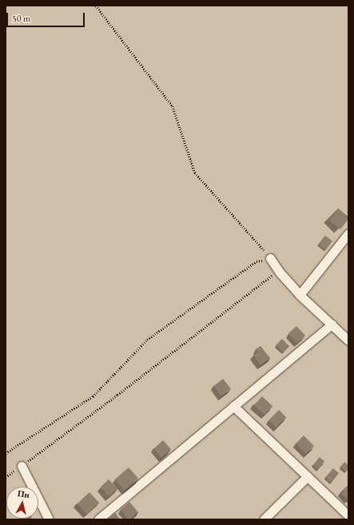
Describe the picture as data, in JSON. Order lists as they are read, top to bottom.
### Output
{
  "scale_bar": "50 m",
  "north": "top"
}
